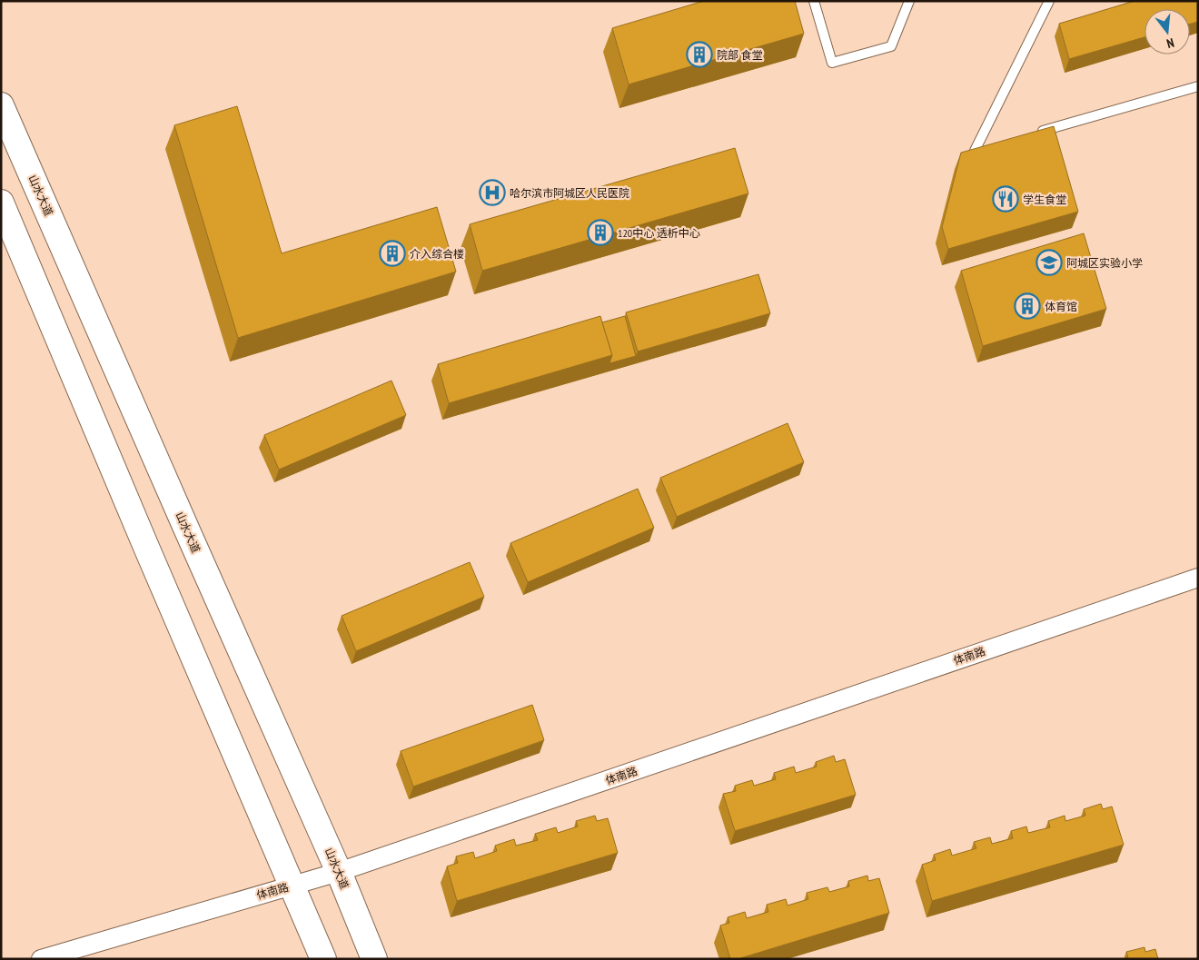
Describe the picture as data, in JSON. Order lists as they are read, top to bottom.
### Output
{
  "streets": {
    "main road": ["山水大道"],
    "street": ["体南路"]
  },
  "crossings": [
    ["山水大道", "体南路"]
  ],
  "places": {
    "building": [
      "院部 食堂",
      "120中心 透析中心",
      "介入综合楼",
      "体育馆"
    ],
    "hospital": ["哈尔滨市阿城区人民医院"],
    "restaurant": ["学生食堂"],
    "school or university": ["阿城区实验小学"]
  },
  "north": "bottom"
}
